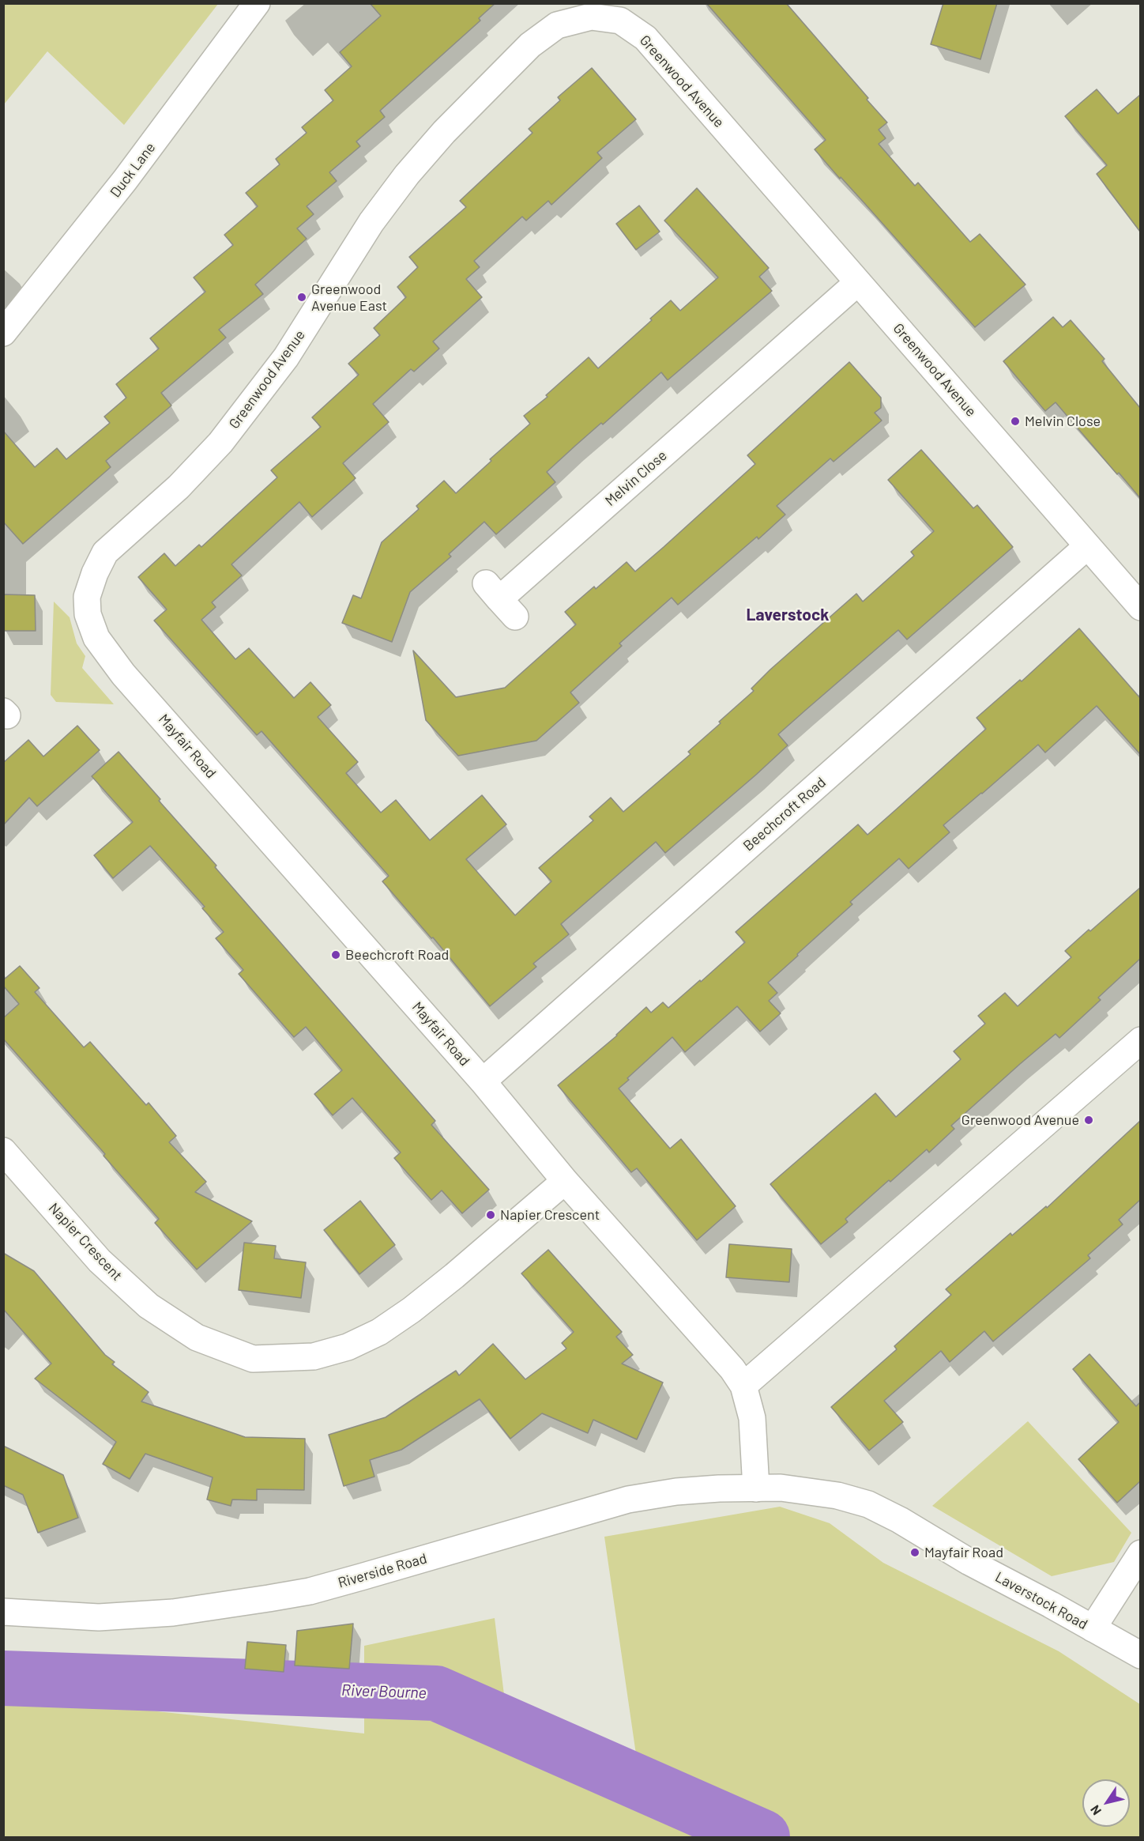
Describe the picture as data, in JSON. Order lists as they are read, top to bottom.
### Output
{
  "streets": {
    "street": [
      "Greenwood Avenue",
      "Duck Lane",
      "Melvin Close",
      "Mayfair Road",
      "Beechcroft Road",
      "Napier Crescent",
      "Riverside Road",
      "Laverstock Road"
    ]
  },
  "crossings": [
    ["Greenwood Avenue", "Melvin Close"],
    ["Greenwood Avenue", "Mayfair Road"],
    ["Greenwood Avenue", "Beechcroft Road"],
    ["Mayfair Road", "Beechcroft Road"],
    ["Mayfair Road", "Napier Crescent"],
    ["Mayfair Road", "Riverside Road"],
    ["Mayfair Road", "Laverstock Road"],
    ["Riverside Road", "Laverstock Road"]
  ],
  "districts": ["Laverstock"],
  "water": ["River Bourne"],
  "places": [
    "Greenwood Avenue East",
    "Melvin Close",
    "Beechcroft Road",
    "Greenwood Avenue",
    "Napier Crescent",
    "Mayfair Road"
  ],
  "north": "bottom left"
}
